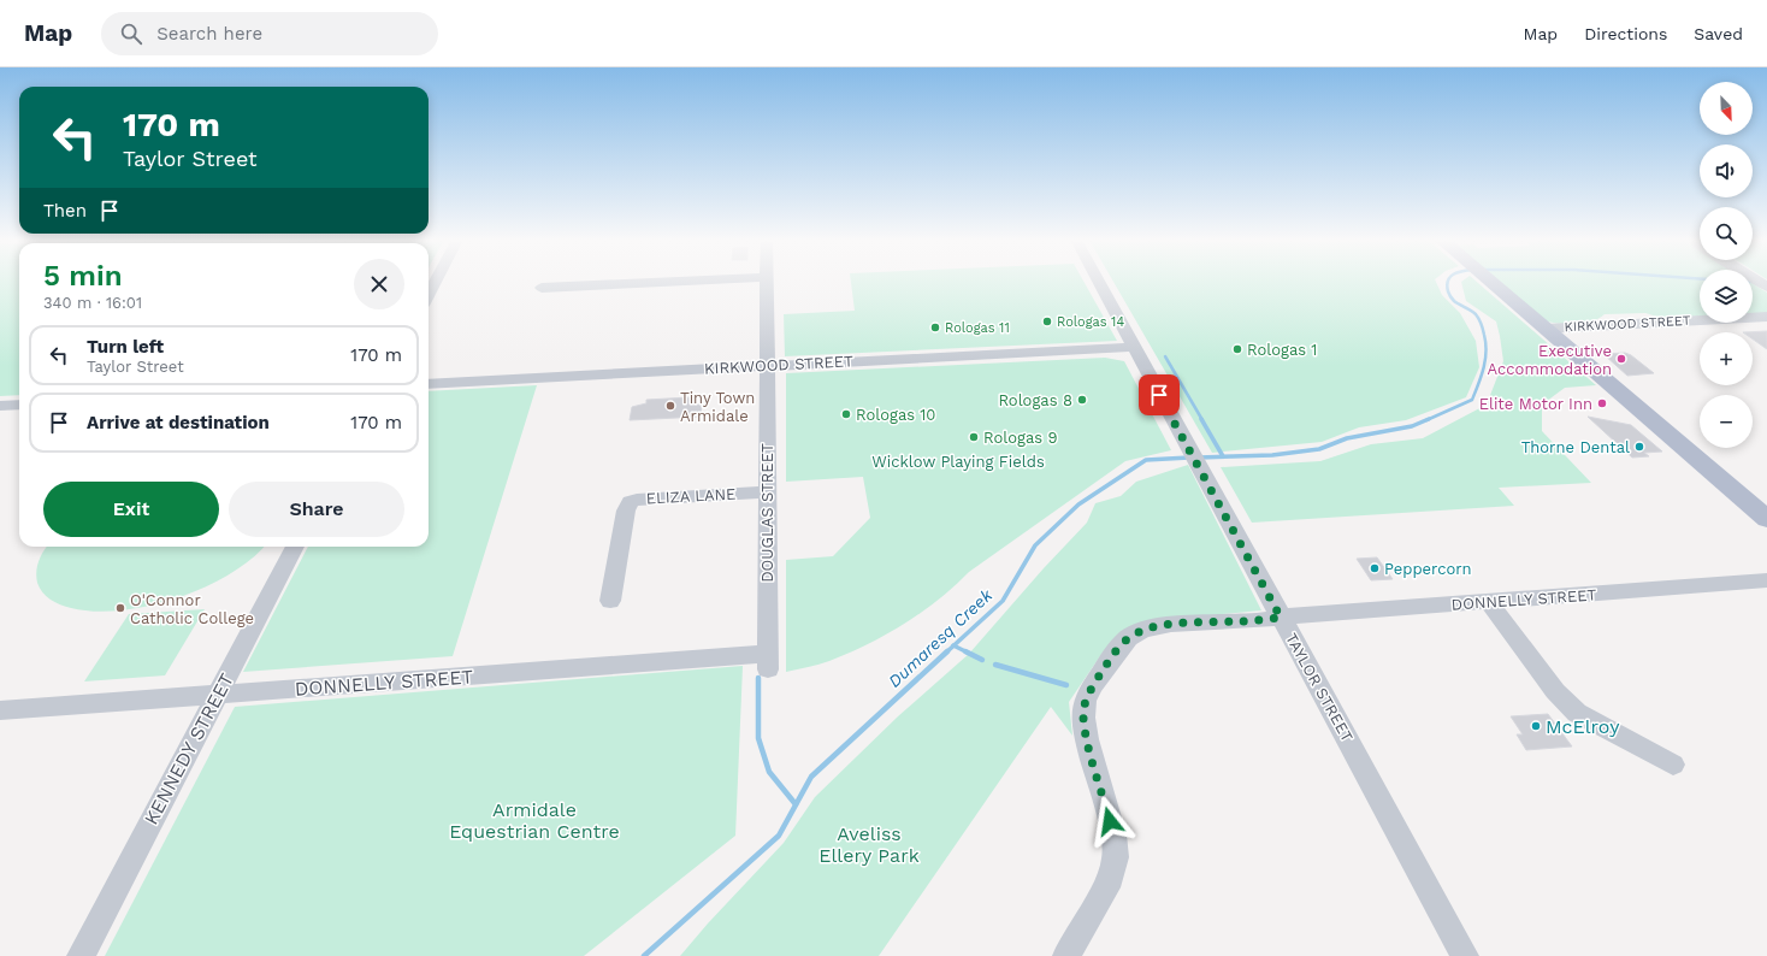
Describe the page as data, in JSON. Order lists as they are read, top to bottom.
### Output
{
  "streets": {
    "street": [
      "KIRKWOOD STREET",
      "ELIZA LANE",
      "DOUGLAS STREET",
      "DONNELLY STREET",
      "TAYLOR STREET",
      "KENNEDY STREET"
    ]
  },
  "crossings": [
    ["KIRKWOOD STREET", "DOUGLAS STREET"],
    ["KIRKWOOD STREET", "TAYLOR STREET"],
    ["ELIZA LANE", "DOUGLAS STREET"],
    ["DOUGLAS STREET", "DONNELLY STREET"],
    ["DONNELLY STREET", "TAYLOR STREET"],
    ["DONNELLY STREET", "KENNEDY STREET"]
  ],
  "water": ["Dumaresq Creek"],
  "parks": ["Wicklow Playing Fields", "Armidale Equestrian Centre", "Aveliss Ellery Park"],
  "places": [
    "Rologas 14",
    "Rologas 11",
    "Rologas 1",
    "Executive Accommodation",
    "Rologas 8",
    "Elite Motor Inn",
    "Tiny Town Armidale",
    "Rologas 10",
    "Rologas 9",
    "Thorne Dental",
    "Peppercorn",
    "O'Connor Catholic College",
    "McElroy"
  ],
  "north": "bottom right",
  "page": {
    "header": "Map",
    "search": "Search here",
    "nav": ["Map", "Directions", "Saved"],
    "map_buttons": ["+", "−"],
    "turn": ["170 m", "Taylor Street"],
    "then": "Then",
    "heading": ["5 min", "340 m · 16:01"],
    "list": [
      {
        "name": "Turn left",
        "note": "Taylor Street",
        "value": "170 m"
      },
      {
        "name": "Arrive at destination",
        "value": "170 m"
      }
    ],
    "buttons": ["Exit", "Share"]
  }
}
